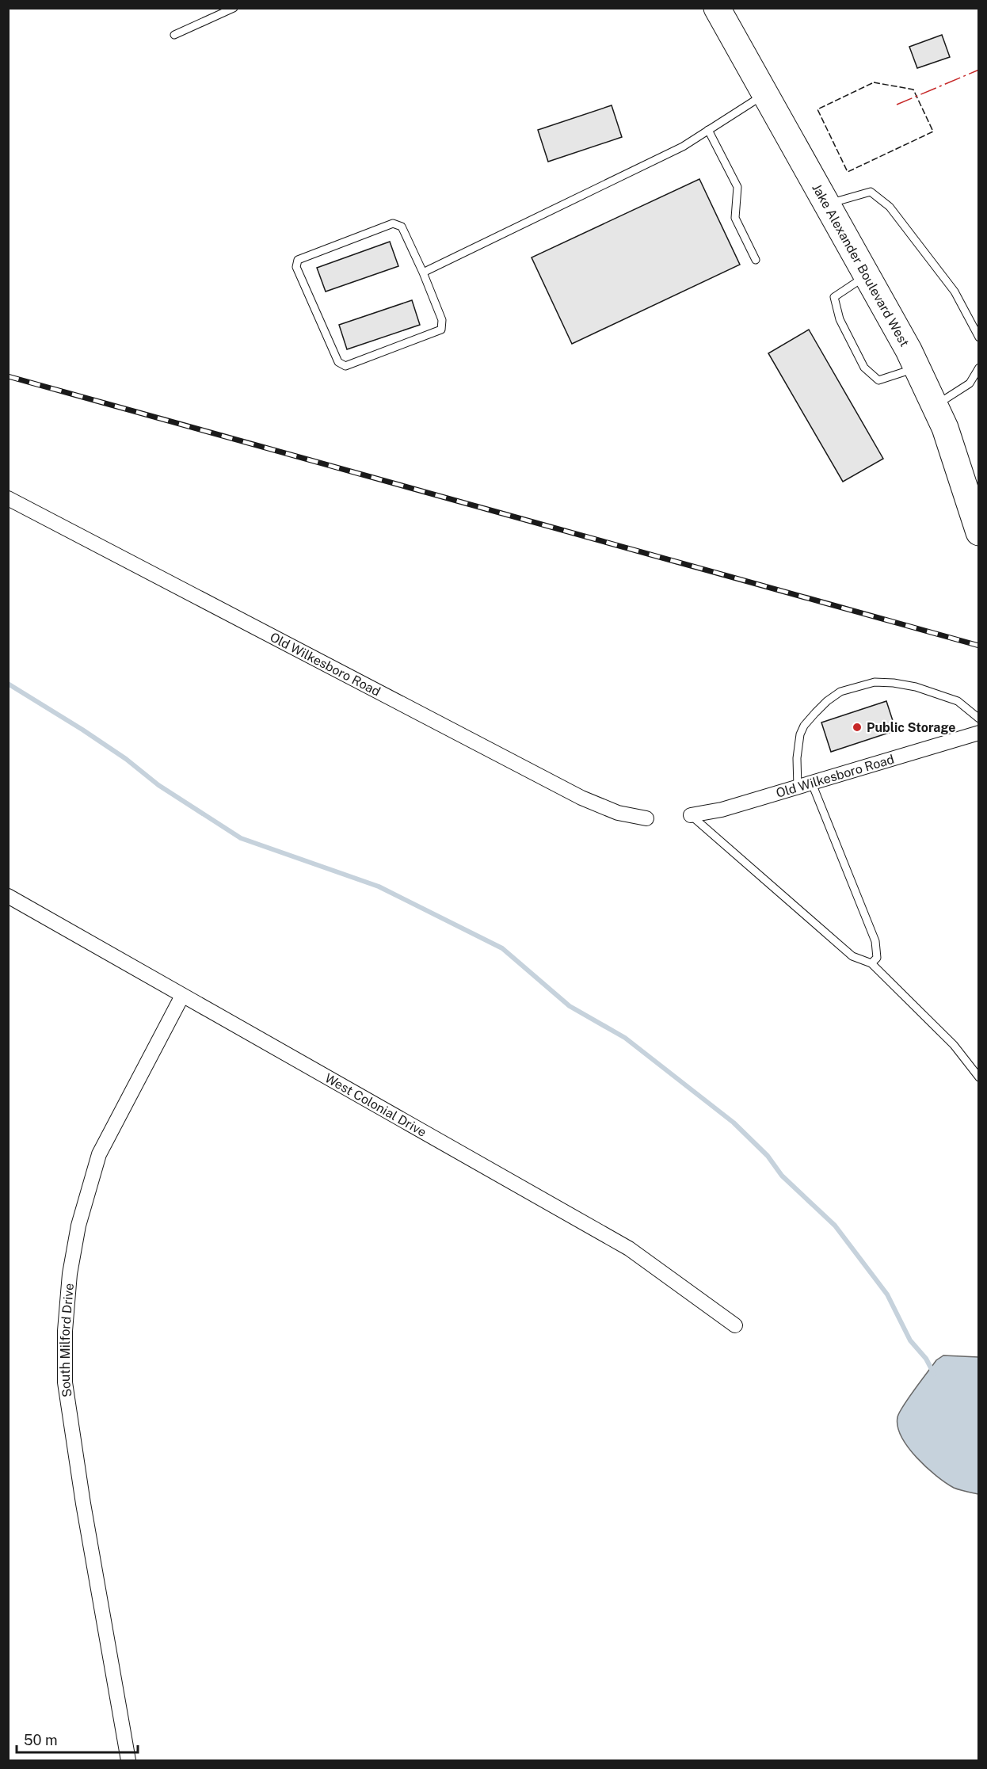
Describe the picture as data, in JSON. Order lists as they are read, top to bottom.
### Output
{
  "streets": {
    "highway": ["Jake Alexander Boulevard West"],
    "street": ["Old Wilkesboro Road", "West Colonial Drive", "South Milford Drive"]
  },
  "crossings": [
    ["West Colonial Drive", "South Milford Drive"]
  ],
  "places": ["Public Storage"],
  "scale_bar": "50 m"
}
